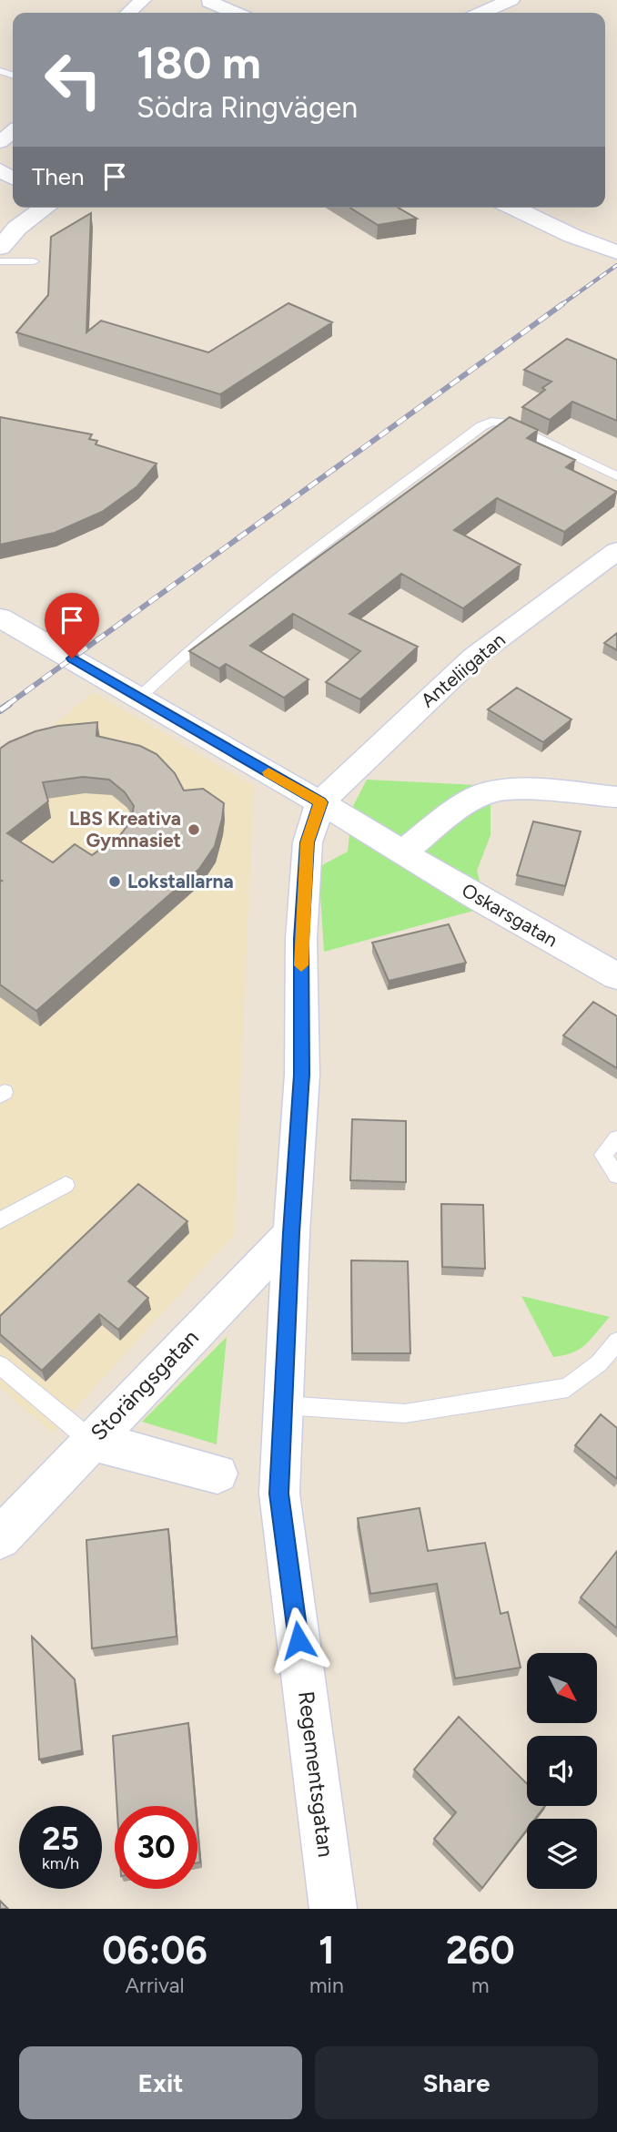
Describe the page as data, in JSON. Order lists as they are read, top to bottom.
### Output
{
  "streets": {
    "street": [
      "Anteliigatan",
      "Oskarsgatan",
      "Storängsgatan",
      "Regementsgatan"
    ]
  },
  "crossings": [
    ["Anteliigatan", "Oskarsgatan"],
    ["Anteliigatan", "Regementsgatan"],
    ["Oskarsgatan", "Regementsgatan"],
    ["Storängsgatan", "Regementsgatan"]
  ],
  "places": ["LBS Kreativa Gymnasiet", "Lokstallarna"],
  "north": "bottom right",
  "page": {
    "turn": ["180 m", "Södra Ringvägen"],
    "then": "Then",
    "speed": "25 km/h",
    "limit": "30",
    "eta": [
      "06:06",
      "Arrival",
      "1",
      "min",
      "260",
      "m"
    ],
    "buttons": ["Exit", "Share"]
  }
}
